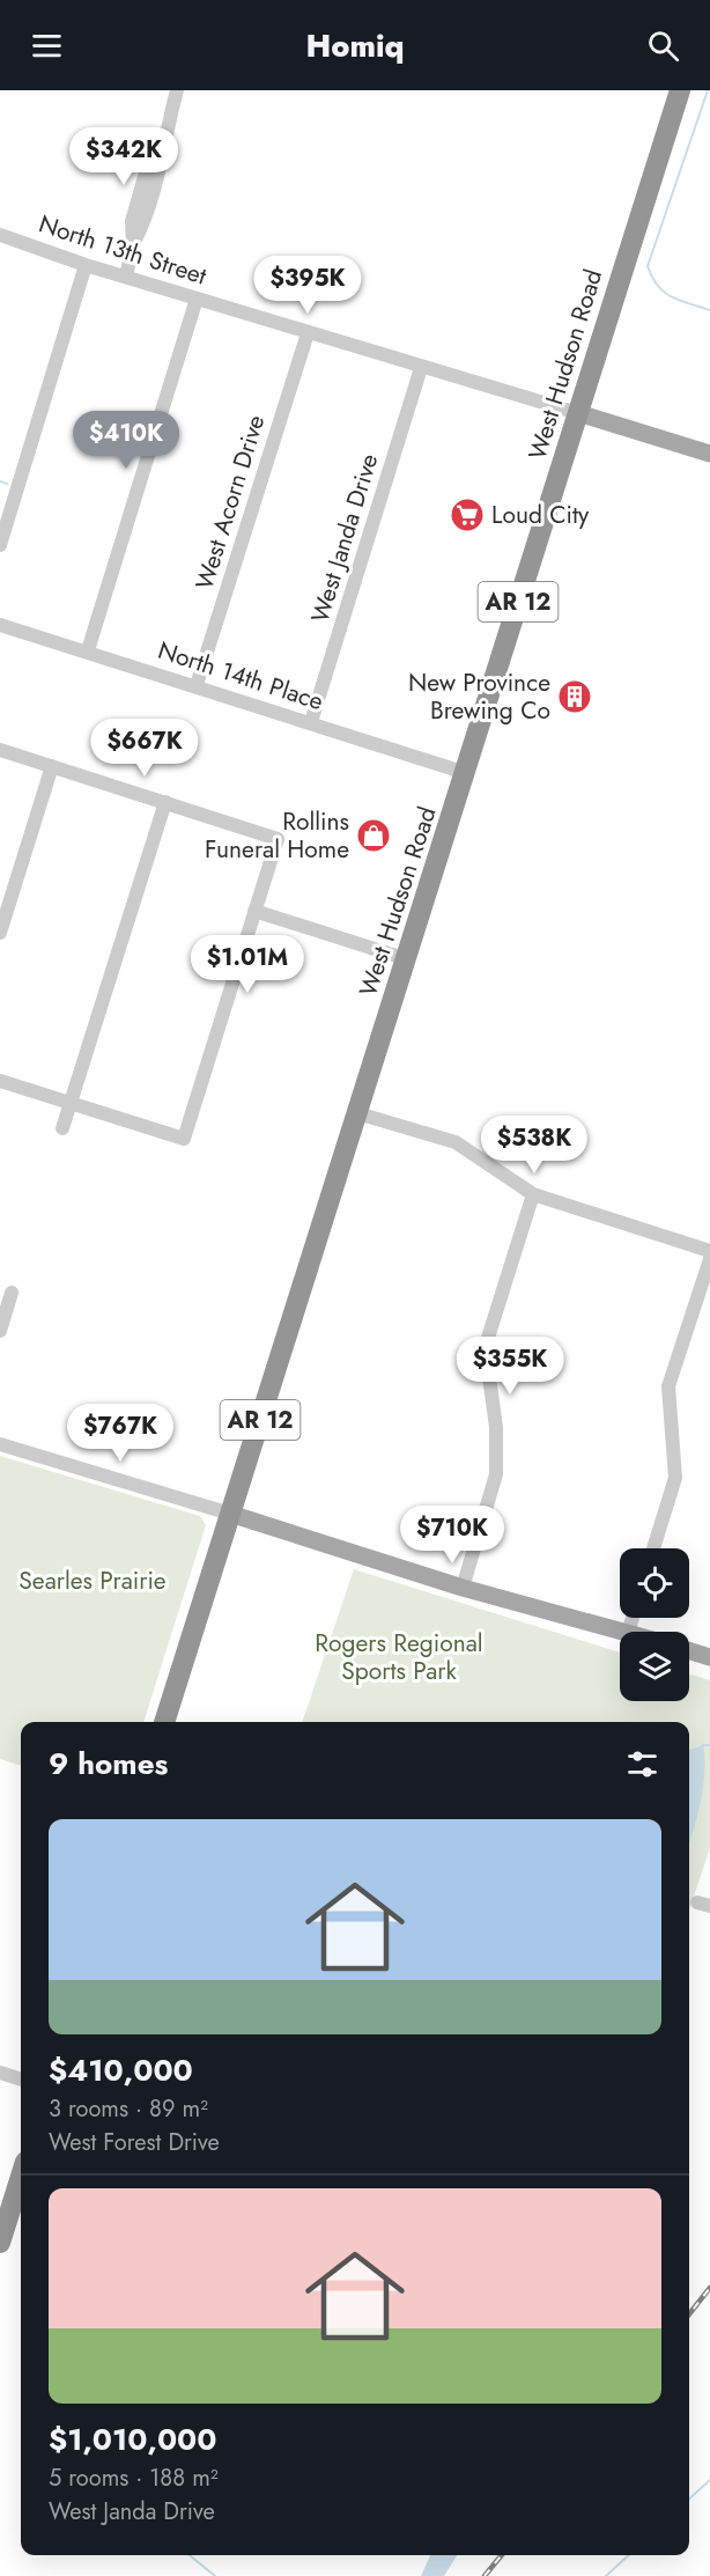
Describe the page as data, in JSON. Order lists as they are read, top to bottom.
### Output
{
  "streets": {
    "highway": ["West Hudson Road", "AR 12"],
    "main road": ["North 13th Street"],
    "street": ["West Acorn Drive", "West Janda Drive", "North 14th Place"]
  },
  "crossings": [
    ["North 13th Street", "West Hudson Road"],
    ["North 13th Street", "West Acorn Drive"],
    ["North 13th Street", "West Janda Drive"],
    ["West Hudson Road", "North 14th Place"],
    ["West Acorn Drive", "North 14th Place"],
    ["West Janda Drive", "North 14th Place"]
  ],
  "parks": ["Searles Prairie", "Rogers Regional Sports Park"],
  "places": {
    "supermarket": ["Loud City"],
    "building": ["New Province Brewing Co"],
    "shop": ["Rollins Funeral Home"]
  },
  "page": {
    "header": "Homiq",
    "price": [
      "$342K",
      "$395K",
      "$410K",
      "$667K",
      "$1.01M",
      "$538K",
      "$355K",
      "$767K",
      "$710K"
    ],
    "heading": "9 homes",
    "list": [
      {
        "name": "$410,000",
        "note": "3 rooms · 89 m² · West Forest Drive"
      },
      {
        "name": "$1,010,000",
        "note": "5 rooms · 188 m² · West Janda Drive"
      }
    ]
  }
}
